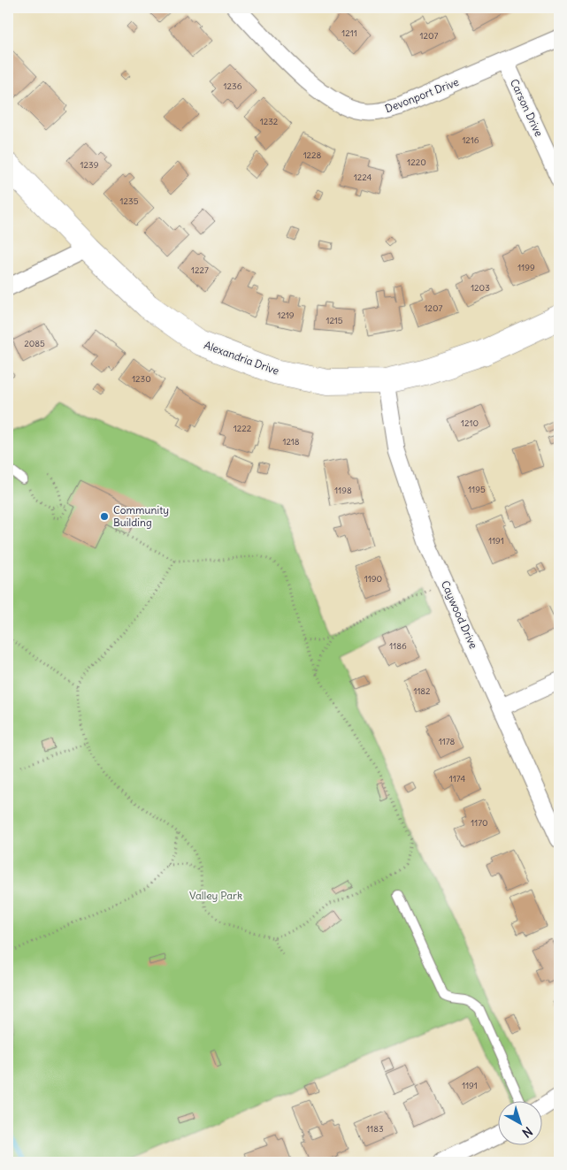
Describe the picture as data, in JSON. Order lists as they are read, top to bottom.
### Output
{
  "streets": {
    "street": [
      "Devonport Drive",
      "Carson Drive",
      "Alexandria Drive",
      "Caywood Drive"
    ]
  },
  "crossings": [
    ["Devonport Drive", "Carson Drive"],
    ["Alexandria Drive", "Caywood Drive"]
  ],
  "parks": ["Valley Park"],
  "places": ["Community Building"],
  "house_numbers": [
    "1211",
    "1207",
    "1236",
    "1232",
    "1216",
    "1228",
    "1220",
    "1239",
    "1224",
    "1235",
    "1199",
    "1227",
    "1203",
    "1207",
    "1219",
    "1215",
    "2085",
    "1230",
    "1210",
    "1222",
    "1218",
    "1195",
    "1198",
    "1191",
    "1190",
    "1186",
    "1182",
    "1178",
    "1174",
    "1170",
    "1191",
    "1183"
  ],
  "north": "bottom right"
}
